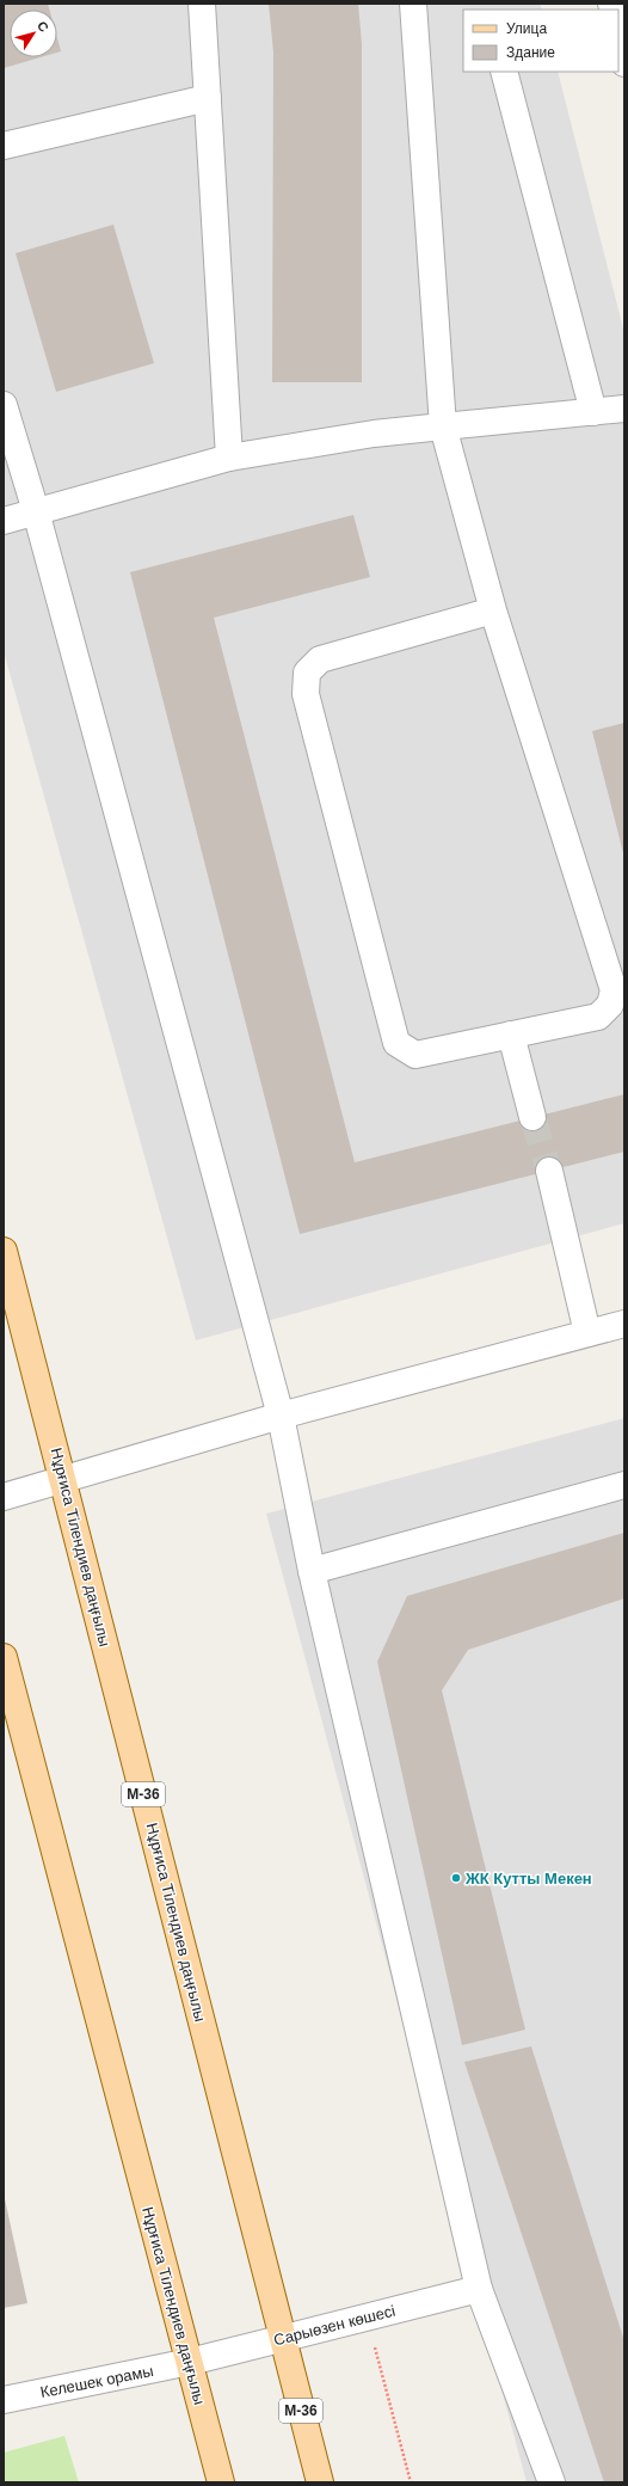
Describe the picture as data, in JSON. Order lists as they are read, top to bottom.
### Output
{
  "streets": {
    "main road": ["Нұрғиса Тілендиев даңғылы", "M-36"],
    "street": ["Сарыөзен көшесі", "Келешек орамы"]
  },
  "crossings": [
    ["Нұрғиса Тілендиев даңғылы", "Сарыөзен көшесі"],
    ["Нұрғиса Тілендиев даңғылы", "Келешек орамы"],
    ["Сарыөзен көшесі", "Келешек орамы"]
  ],
  "places": ["ЖК Кутты Мекен"],
  "legend": ["Улица", "Здание"],
  "north": "top right"
}
